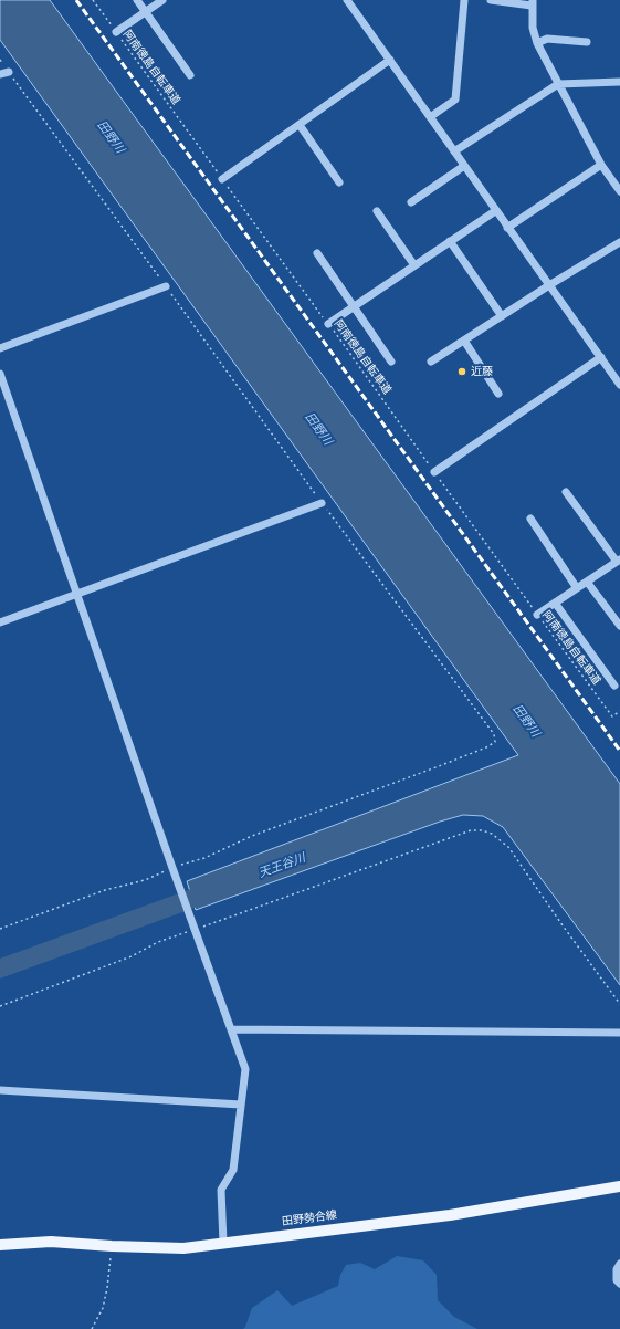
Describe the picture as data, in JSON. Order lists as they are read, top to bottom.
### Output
{
  "streets": {
    "main road": ["田野勢合線"],
    "path": ["阿南徳島自転車道"]
  },
  "water": ["田野川", "天王谷川"],
  "places": ["近藤"]
}
